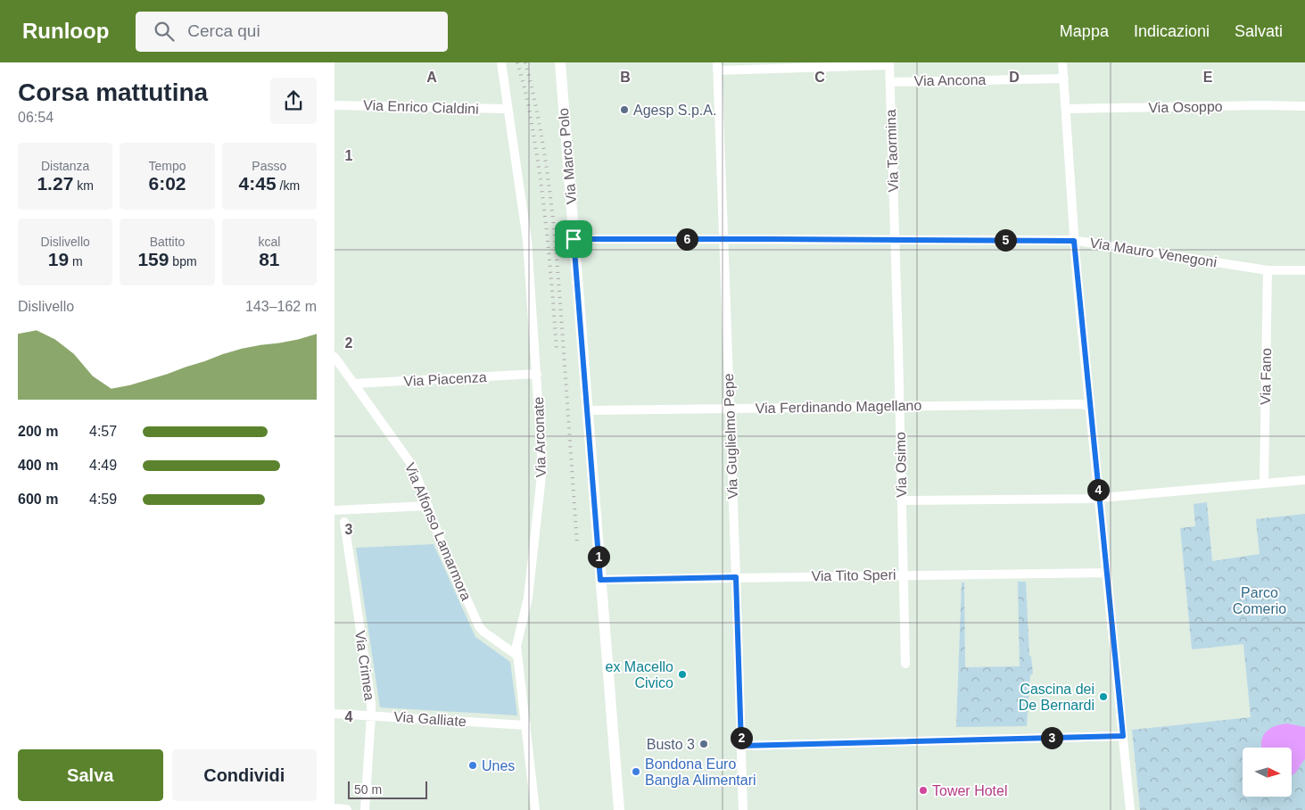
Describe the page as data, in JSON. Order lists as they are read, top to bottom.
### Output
{
  "streets": {
    "street": [
      "Via Ancona",
      "Via Enrico Cialdini",
      "Via Osoppo",
      "Via Taormina",
      "Via Marco Polo",
      "Via Mauro Venegoni",
      "Via Fano",
      "Via Piacenza",
      "Via Ferdinando Magellano",
      "Via Guglielmo Pepe",
      "Via Arconate",
      "Via Osimo",
      "Via Alfonso Lamarmora",
      "Via Tito Speri",
      "Via Crimea",
      "Via Galliate"
    ]
  },
  "crossings": [
    ["Via Ancona", "Via Taormina"],
    ["Via Enrico Cialdini", "Via Arconate"],
    ["Via Taormina", "Via Mauro Venegoni"],
    ["Via Taormina", "Via Osimo"],
    ["Via Marco Polo", "Via Mauro Venegoni"],
    ["Via Marco Polo", "Via Ferdinando Magellano"],
    ["Via Marco Polo", "Via Tito Speri"],
    ["Via Mauro Venegoni", "Via Fano"],
    ["Via Mauro Venegoni", "Via Guglielmo Pepe"],
    ["Via Mauro Venegoni", "Via Osimo"],
    ["Via Piacenza", "Via Arconate"],
    ["Via Piacenza", "Via Alfonso Lamarmora"],
    ["Via Ferdinando Magellano", "Via Guglielmo Pepe"],
    ["Via Ferdinando Magellano", "Via Osimo"],
    ["Via Guglielmo Pepe", "Via Tito Speri"],
    ["Via Arconate", "Via Alfonso Lamarmora"],
    ["Via Arconate", "Via Galliate"],
    ["Via Osimo", "Via Tito Speri"],
    ["Via Crimea", "Via Galliate"]
  ],
  "parks": ["Parco Comerio"],
  "places": [
    "Agesp S.p.A.",
    "ex Macello Civico",
    "Cascina dei De Bernardi",
    "Busto 3",
    "Unes",
    "Bondona Euro Bangla Alimentari",
    "Tower Hotel"
  ],
  "scale_bar": "50 m",
  "north": "right",
  "page": {
    "header": "Runloop",
    "search": "Cerca qui",
    "nav": ["Mappa", "Indicazioni", "Salvati"],
    "heading": ["Corsa mattutina", "06:54"],
    "stats": [
      ["Distanza", "1.27 km"],
      ["Tempo", "6:02"],
      ["Passo", "4:45 /km"],
      ["Dislivello", "19 m"],
      ["Battito", "159 bpm"],
      ["kcal", "81"]
    ],
    "pins": [
      "6",
      "5",
      "4",
      "1",
      "2",
      "3"
    ],
    "chart": ["Dislivello", "143–162 m"],
    "list": [
      {
        "name": "200 m",
        "note": "4:57"
      },
      {
        "name": "400 m",
        "note": "4:49"
      },
      {
        "name": "600 m",
        "note": "4:59"
      }
    ],
    "buttons": ["Salva", "Condividi"],
    "scale": "50 m"
  },
  "grid": {
    "columns": [
      "A",
      "B",
      "C",
      "D",
      "E"
    ],
    "rows": [
      "1",
      "2",
      "3",
      "4"
    ]
  }
}
